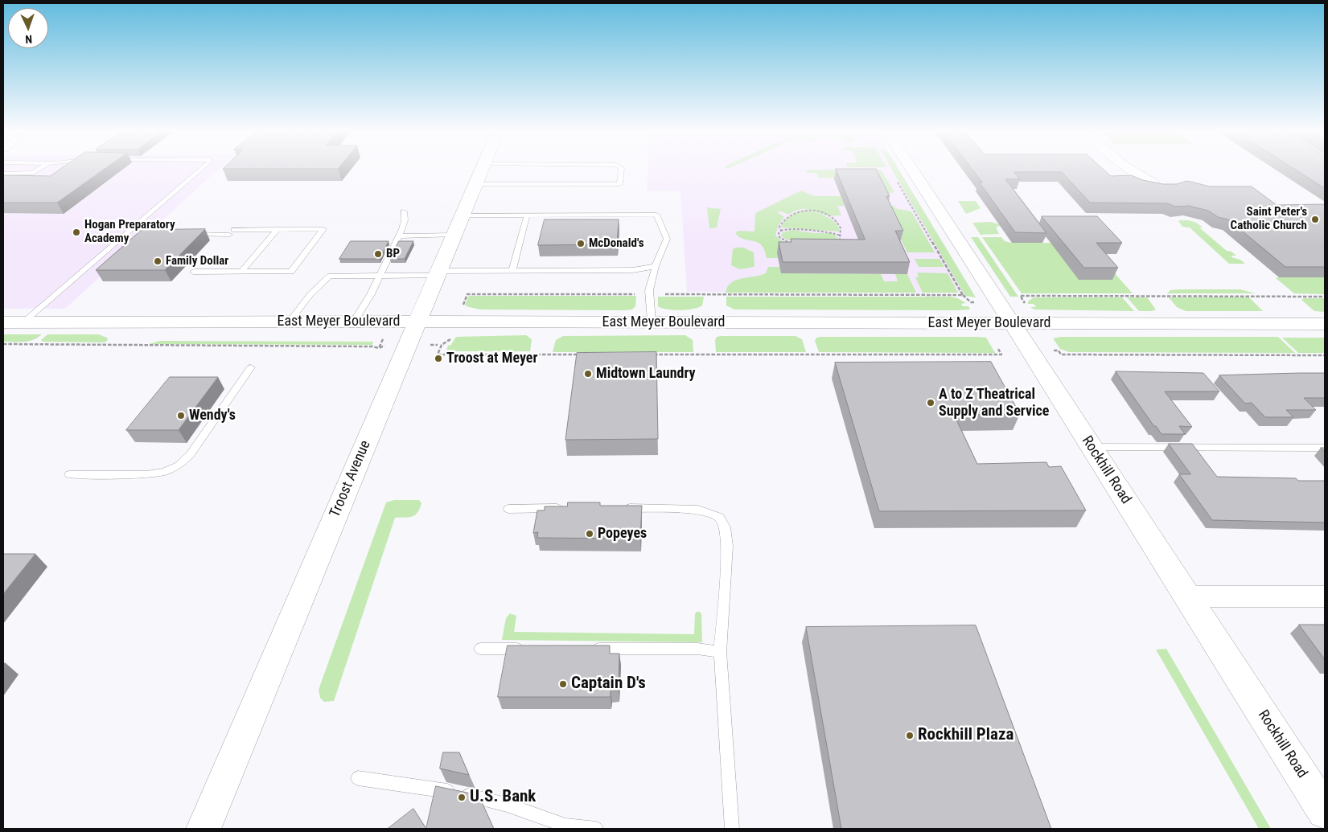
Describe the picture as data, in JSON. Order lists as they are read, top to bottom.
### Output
{
  "streets": {
    "main road": ["East Meyer Boulevard", "Rockhill Road", "Troost Avenue"]
  },
  "crossings": [
    ["East Meyer Boulevard", "Rockhill Road"],
    ["East Meyer Boulevard", "Troost Avenue"]
  ],
  "places": [
    "Saint Peter's Catholic Church",
    "Hogan Preparatory Academy",
    "McDonald's",
    "BP",
    "Family Dollar",
    "Troost at Meyer",
    "Midtown Laundry",
    "A to Z Theatrical Supply and Service",
    "Wendy's",
    "Popeyes",
    "Captain D's",
    "Rockhill Plaza",
    "U.S. Bank"
  ],
  "north": "bottom"
}
